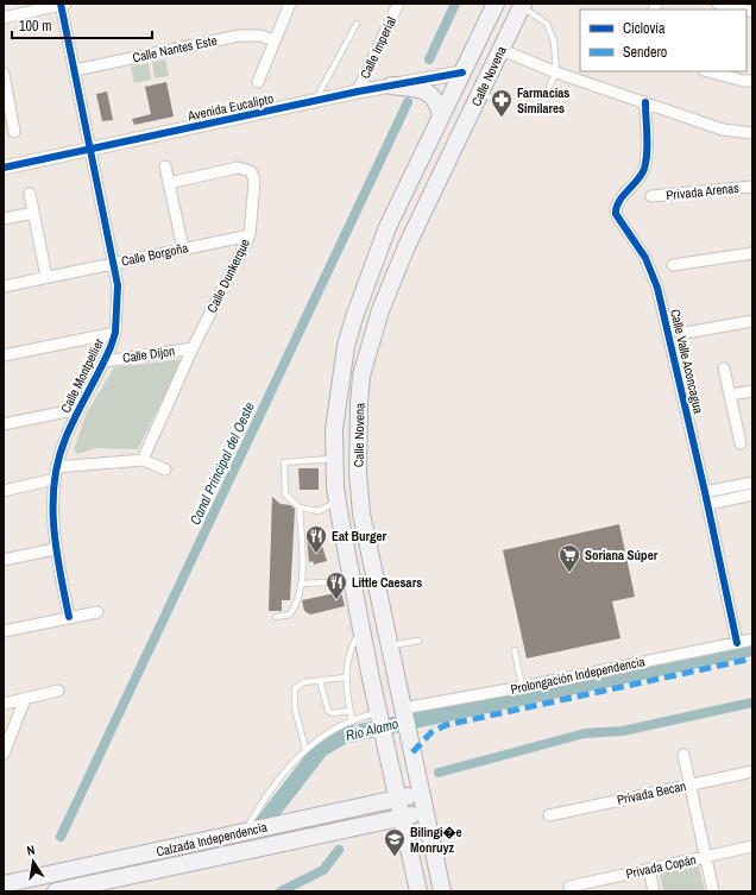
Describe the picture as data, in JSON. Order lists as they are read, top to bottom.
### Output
{
  "streets": {
    "main road": ["Calle Novena", "Calzada Independencia"],
    "street": [
      "Calle Imperial",
      "Calle Nantes Este",
      "Avenida Eucalipto",
      "Privada Arenas",
      "Calle Borgoña",
      "Calle Dunkerque",
      "Calle Dijon",
      "Calle Valle Aconcagua",
      "Calle Montpellier",
      "Prolongación Independencia",
      "Privada Becan",
      "Privada Copán"
    ]
  },
  "crossings": [
    ["Calle Imperial", "Avenida Eucalipto"],
    ["Calle Nantes Este", "Calle Montpellier"],
    ["Calle Novena", "Avenida Eucalipto"],
    ["Calle Novena", "Prolongación Independencia"],
    ["Calle Novena", "Calzada Independencia"],
    ["Avenida Eucalipto", "Calle Montpellier"],
    ["Calle Borgoña", "Calle Dunkerque"],
    ["Calle Borgoña", "Calle Montpellier"],
    ["Calle Dunkerque", "Calle Dijon"],
    ["Calle Dijon", "Calle Montpellier"],
    ["Calle Valle Aconcagua", "Prolongación Independencia"]
  ],
  "water": ["Canal Principal del Oeste", "Río Alamo"],
  "places": {
    "pharmacy": ["Farmacias Similares"],
    "restaurant": ["Eat Burger", "Little Caesars"],
    "supermarket": ["Soriana Súper"],
    "school or university": ["Bilingi�e Monruyz"]
  },
  "legend": ["Ciclovía", "Sendero"],
  "scale_bar": "100 m",
  "north": "top"
}
